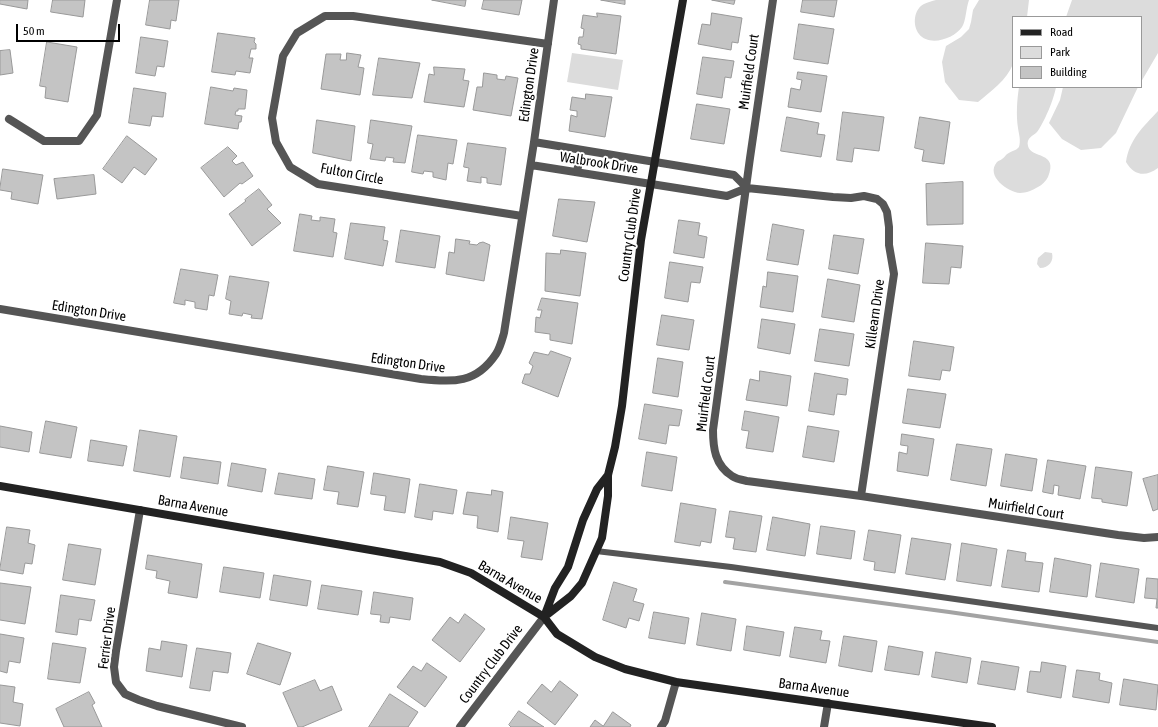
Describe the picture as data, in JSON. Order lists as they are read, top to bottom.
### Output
{
  "streets": {
    "street": [
      "Muirfield Court",
      "Edington Drive",
      "Walbrook Drive",
      "Fulton Circle",
      "Country Club Drive",
      "Killearn Drive",
      "Barna Avenue",
      "Ferrier Drive"
    ]
  },
  "crossings": [
    ["Muirfield Court", "Killearn Drive"],
    ["Edington Drive", "Walbrook Drive"],
    ["Edington Drive", "Fulton Circle"],
    ["Walbrook Drive", "Country Club Drive"],
    ["Walbrook Drive", "Killearn Drive"],
    ["Country Club Drive", "Barna Avenue"],
    ["Barna Avenue", "Ferrier Drive"]
  ],
  "legend": ["Road", "Park", "Building"],
  "scale_bar": "50 m"
}
